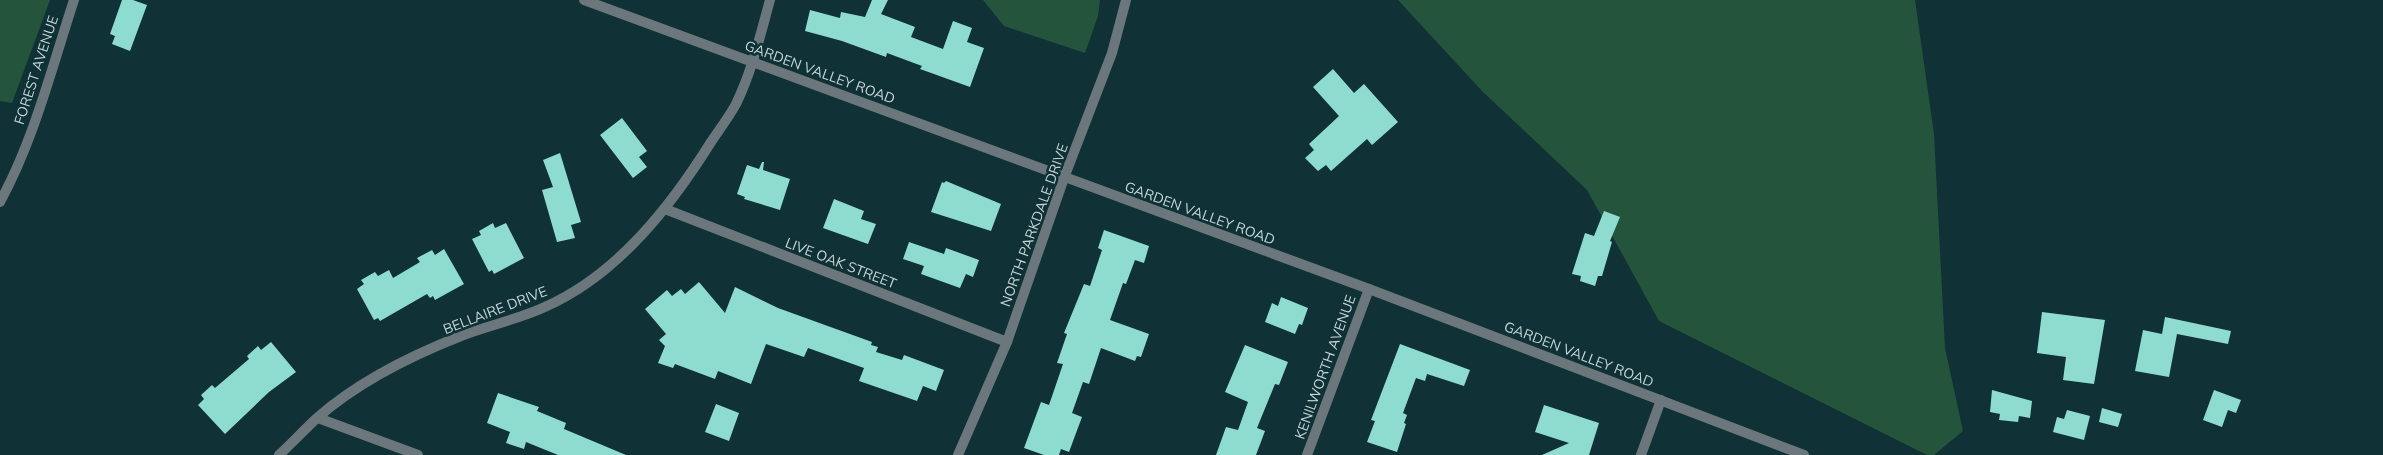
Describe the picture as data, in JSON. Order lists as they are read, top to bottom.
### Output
{
  "streets": {
    "street": [
      "FOREST AVENUE",
      "GARDEN VALLEY ROAD",
      "NORTH PARKDALE DRIVE",
      "LIVE OAK STREET",
      "BELLAIRE DRIVE",
      "KENILWORTH AVENUE"
    ]
  },
  "crossings": [
    ["GARDEN VALLEY ROAD", "NORTH PARKDALE DRIVE"],
    ["GARDEN VALLEY ROAD", "BELLAIRE DRIVE"],
    ["GARDEN VALLEY ROAD", "KENILWORTH AVENUE"],
    ["NORTH PARKDALE DRIVE", "LIVE OAK STREET"],
    ["LIVE OAK STREET", "BELLAIRE DRIVE"]
  ]
}
